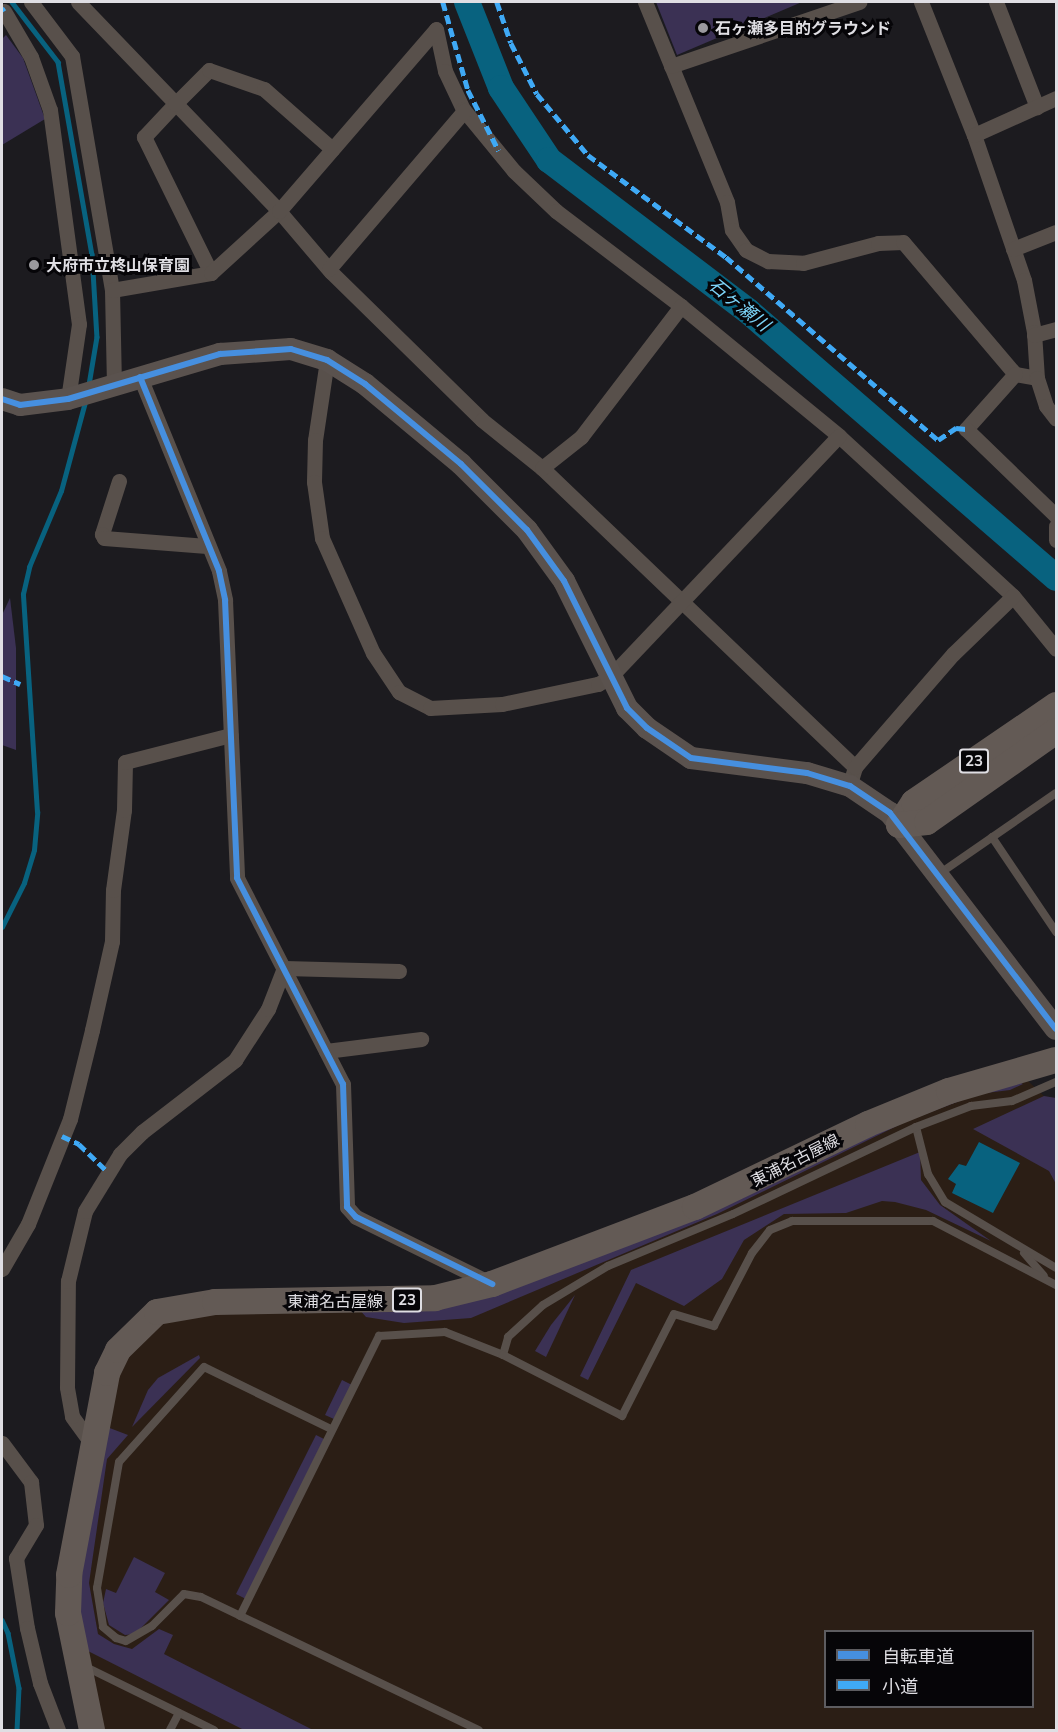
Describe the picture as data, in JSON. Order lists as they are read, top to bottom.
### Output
{
  "streets": {
    "main road": ["23", "東浦名古屋線"]
  },
  "water": ["石ヶ瀬川"],
  "places": ["石ヶ瀬多目的グラウンド", "大府市立柊山保育園"],
  "legend": ["自転車道", "小道"]
}
